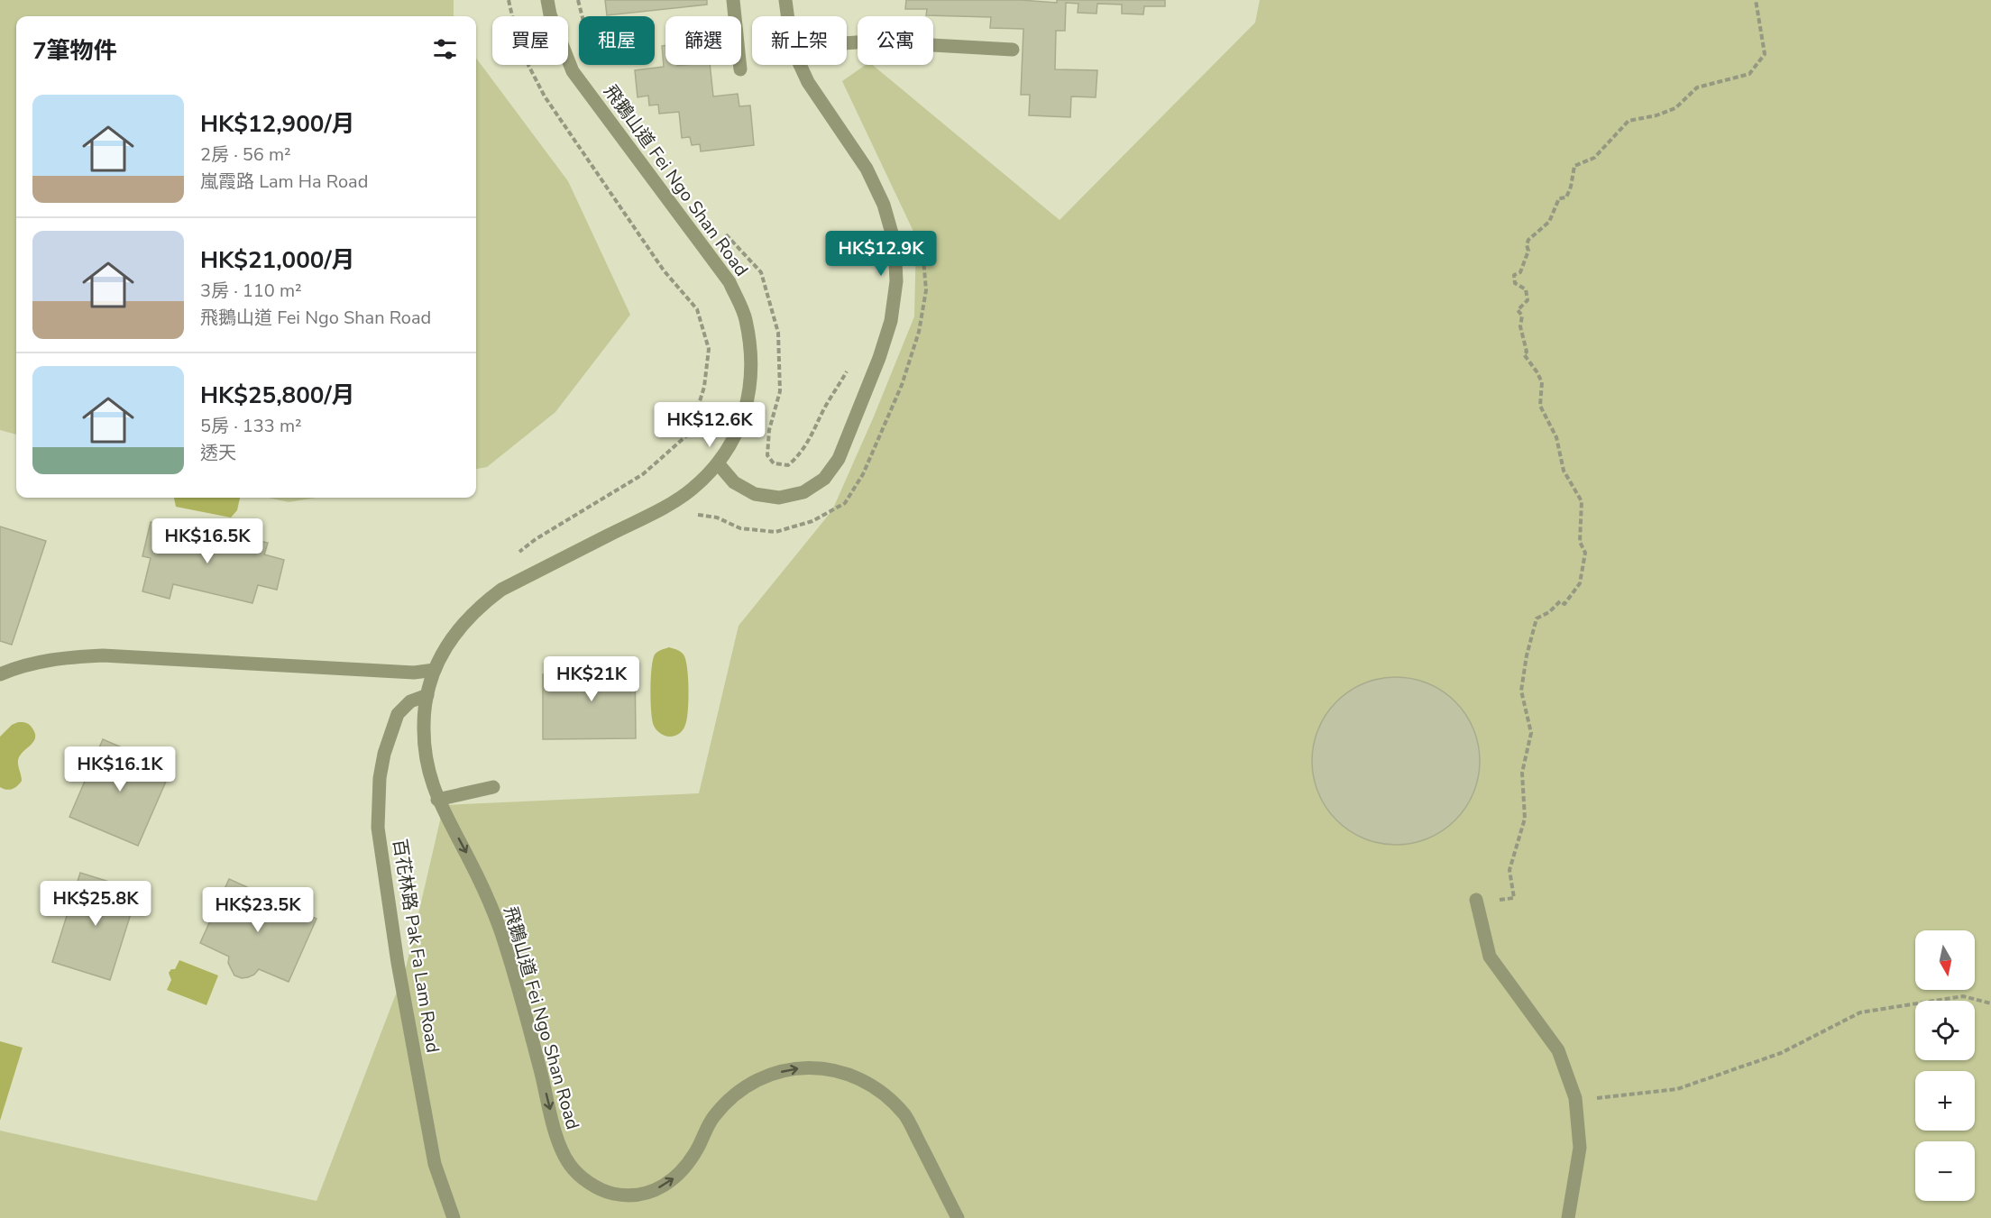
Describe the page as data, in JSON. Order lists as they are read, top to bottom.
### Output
{
  "streets": {
    "street": ["飛鵝山道 Fei Ngo Shan Road", "百花林路 Pak Fa Lam Road"]
  },
  "crossings": [
    ["飛鵝山道 Fei Ngo Shan Road", "百花林路 Pak Fa Lam Road"]
  ],
  "north": "bottom",
  "page": {
    "chip": [
      "買屋",
      "租屋",
      "篩選",
      "新上架",
      "公寓"
    ],
    "heading": "7筆物件",
    "list": [
      {
        "name": "HK$12,900/月",
        "note": "2房 · 56 m² · 嵐霞路 Lam Ha Road"
      },
      {
        "name": "HK$21,000/月",
        "note": "3房 · 110 m² · 飛鵝山道 Fei Ngo Shan Road"
      },
      {
        "name": "HK$25,800/月",
        "note": "5房 · 133 m² · 透天"
      }
    ],
    "price": [
      "HK$12.9K",
      "HK$12.6K",
      "HK$16.5K",
      "HK$21K",
      "HK$16.1K",
      "HK$25.8K",
      "HK$23.5K"
    ],
    "map_buttons": ["+", "−"]
  }
}
